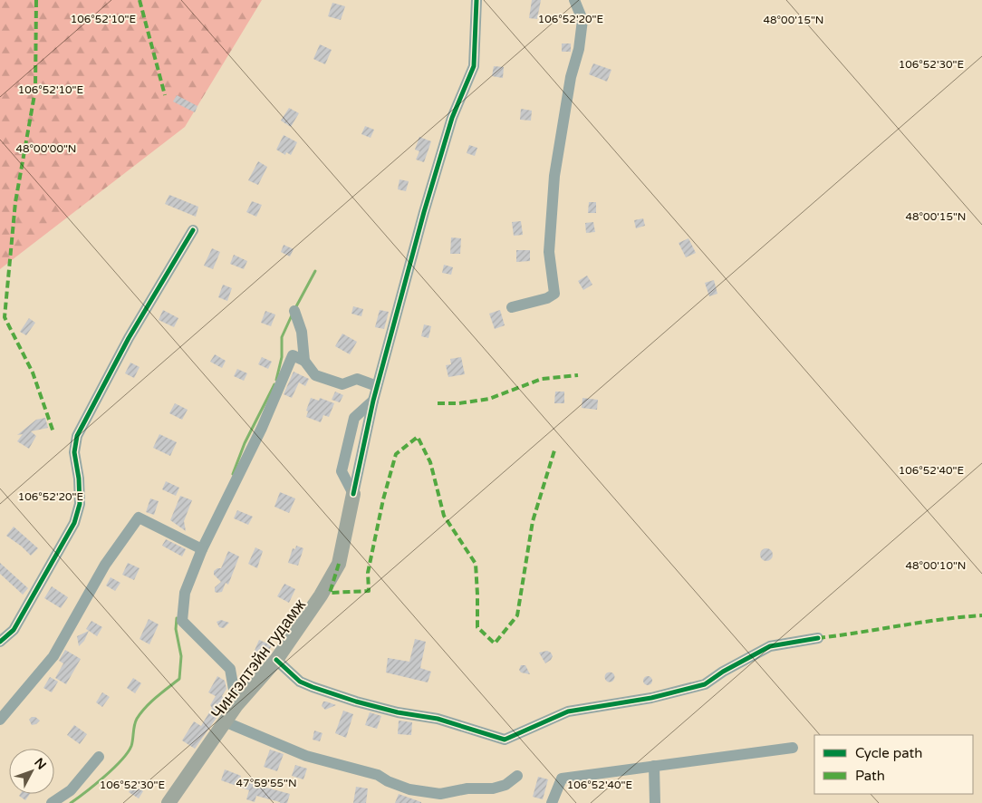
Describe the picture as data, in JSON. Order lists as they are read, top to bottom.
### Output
{
  "streets": {
    "main road": ["Чингэлтэйн гудамж"]
  },
  "legend": ["Cycle path", "Path"],
  "north": "top right",
  "coordinates": [
    "106°52'10\"E",
    "106°52'20\"E",
    "48°00'15\"N",
    "106°52'30\"E",
    "48°00'00\"N",
    "106°52'40\"E",
    "48°00'10\"N",
    "47°59'55\"N"
  ]
}
